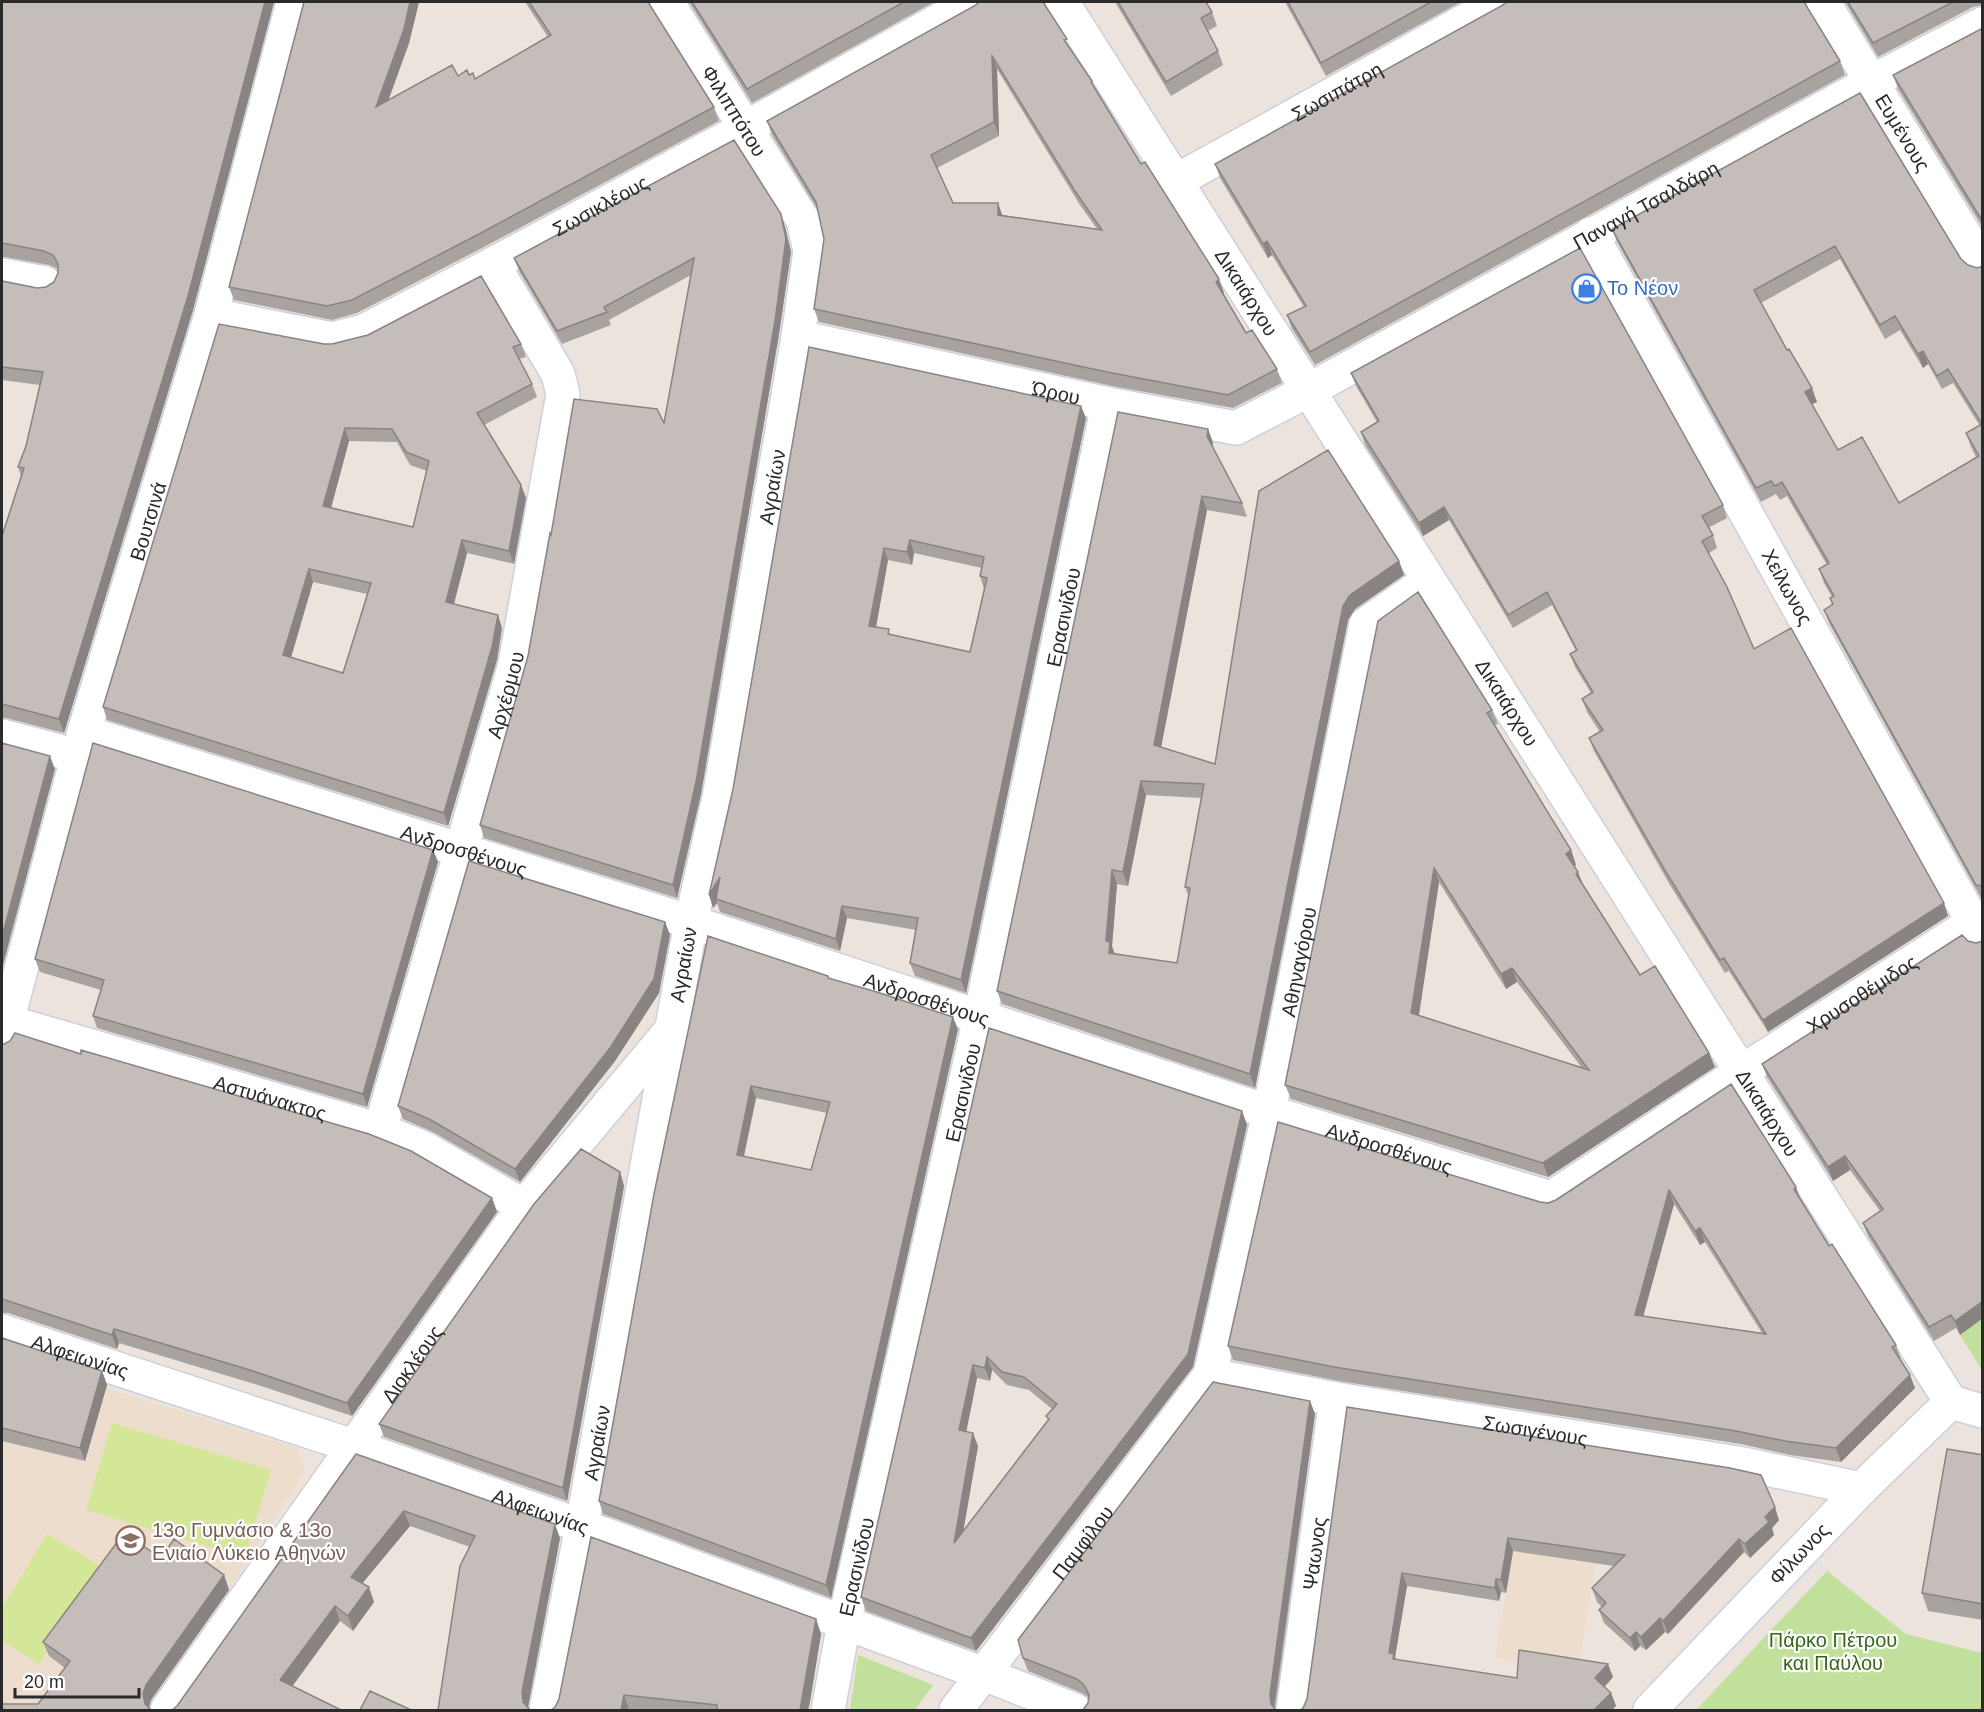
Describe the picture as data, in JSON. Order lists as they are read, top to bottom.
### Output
{
  "streets": {
    "street": [
      "Σωσιπάτρη",
      "Φιλιππότου",
      "Ευμένους",
      "Παναγή Τσαλδάρη",
      "Σωσικλέους",
      "Δικαιάρχου",
      "Ώρου",
      "Αγραίων",
      "Βουτσινά",
      "Χείλωνος",
      "Ερασινίδου",
      "Αρχέρμου",
      "Ανδροσθένους",
      "Αθηναγόρου",
      "Χρυσοθέμιδος",
      "Αστυάνακτος",
      "Αλφειωνίας",
      "Διοκλέους",
      "Σωσιγένους",
      "Παμφίλου",
      "Φίλωνος",
      "Ψαωνος"
    ]
  },
  "crossings": [
    ["Σωσιπάτρη", "Δικαιάρχου"],
    ["Φιλιππότου", "Σωσικλέους"],
    ["Φιλιππότου", "Αγραίων"],
    ["Ευμένους", "Παναγή Τσαλδάρη"],
    ["Παναγή Τσαλδάρη", "Δικαιάρχου"],
    ["Παναγή Τσαλδάρη", "Ώρου"],
    ["Παναγή Τσαλδάρη", "Χείλωνος"],
    ["Σωσικλέους", "Βουτσινά"],
    ["Σωσικλέους", "Αρχέρμου"],
    ["Δικαιάρχου", "Ώρου"],
    ["Δικαιάρχου", "Ανδροσθένους"],
    ["Δικαιάρχου", "Αθηναγόρου"],
    ["Δικαιάρχου", "Χρυσοθέμιδος"],
    ["Δικαιάρχου", "Φίλωνος"],
    ["Ώρου", "Αγραίων"],
    ["Ώρου", "Ερασινίδου"],
    ["Αγραίων", "Ανδροσθένους"],
    ["Αγραίων", "Αλφειωνίας"],
    ["Αγραίων", "Διοκλέους"],
    ["Βουτσινά", "Ανδροσθένους"],
    ["Βουτσινά", "Αστυάνακτος"],
    ["Χείλωνος", "Χρυσοθέμιδος"],
    ["Ερασινίδου", "Ανδροσθένους"],
    ["Ερασινίδου", "Αλφειωνίας"],
    ["Αρχέρμου", "Ανδροσθένους"],
    ["Αρχέρμου", "Αστυάνακτος"],
    ["Ανδροσθένους", "Αθηναγόρου"],
    ["Ανδροσθένους", "Χρυσοθέμιδος"],
    ["Αθηναγόρου", "Σωσιγένους"],
    ["Αθηναγόρου", "Παμφίλου"],
    ["Αστυάνακτος", "Διοκλέους"],
    ["Αλφειωνίας", "Διοκλέους"],
    ["Αλφειωνίας", "Παμφίλου"],
    ["Σωσιγένους", "Παμφίλου"],
    ["Σωσιγένους", "Φίλωνος"],
    ["Σωσιγένους", "Ψαωνος"]
  ],
  "parks": ["Πάρκο Πέτρου και Παύλου"],
  "places": {
    "shop": ["Το Νέον"],
    "school or university": ["13ο Γυμνάσιο & 13ο Ενιαίο Λύκειο Αθηνών"]
  },
  "scale_bar": "20 m"
}
